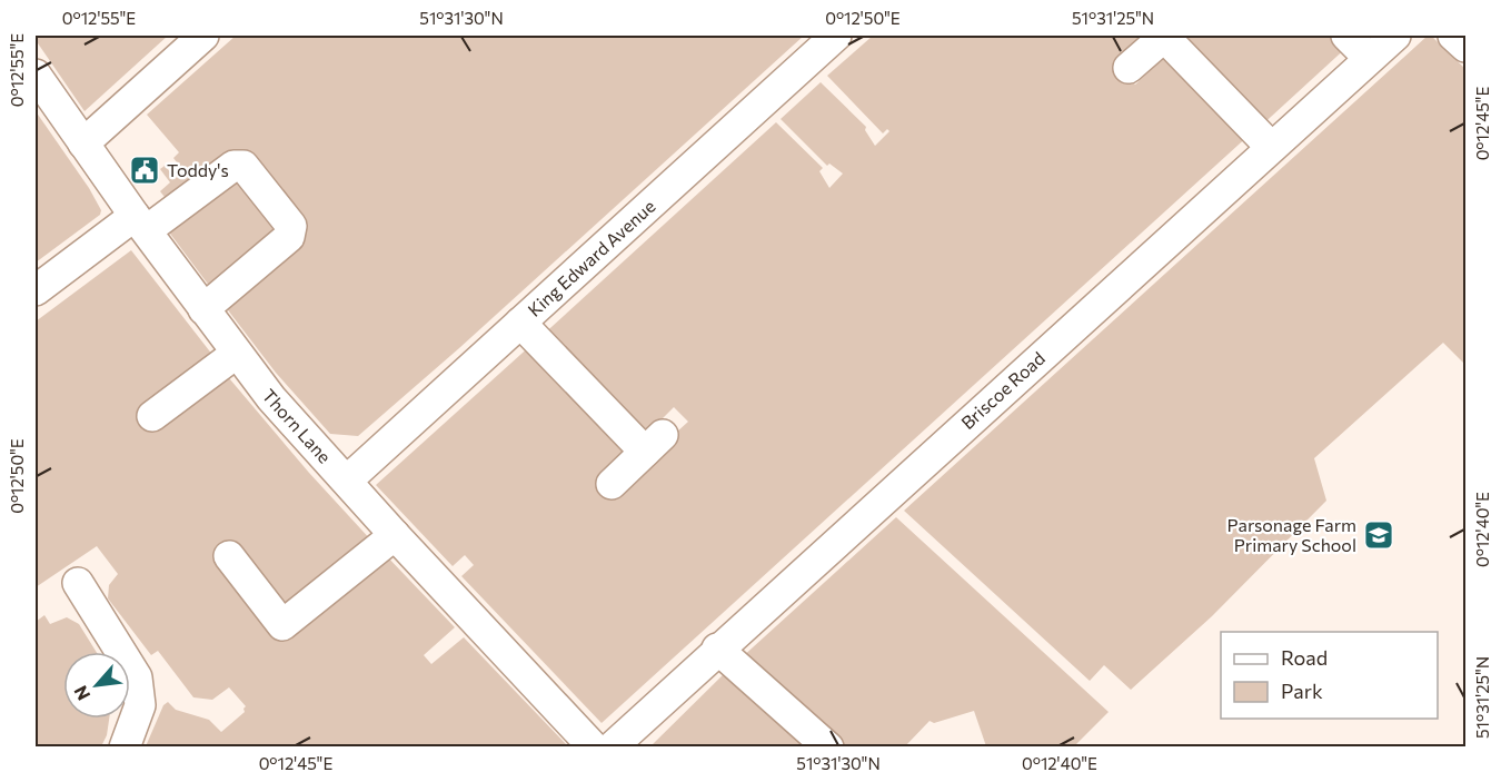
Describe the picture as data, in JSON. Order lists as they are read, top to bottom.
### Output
{
  "streets": {
    "street": ["King Edward Avenue", "Briscoe Road", "Thorn Lane"]
  },
  "crossings": [
    ["King Edward Avenue", "Thorn Lane"]
  ],
  "places": {
    "public building": ["Toddy's"],
    "school or university": ["Parsonage Farm Primary School"]
  },
  "legend": ["Road", "Park"],
  "north": "bottom left",
  "coordinates": [
    "0°12'55\"E",
    "51°31'30\"N",
    "0°12'50\"E",
    "51°31'25\"N",
    "0°12'45\"E",
    "0°12'40\"E"
  ]
}
